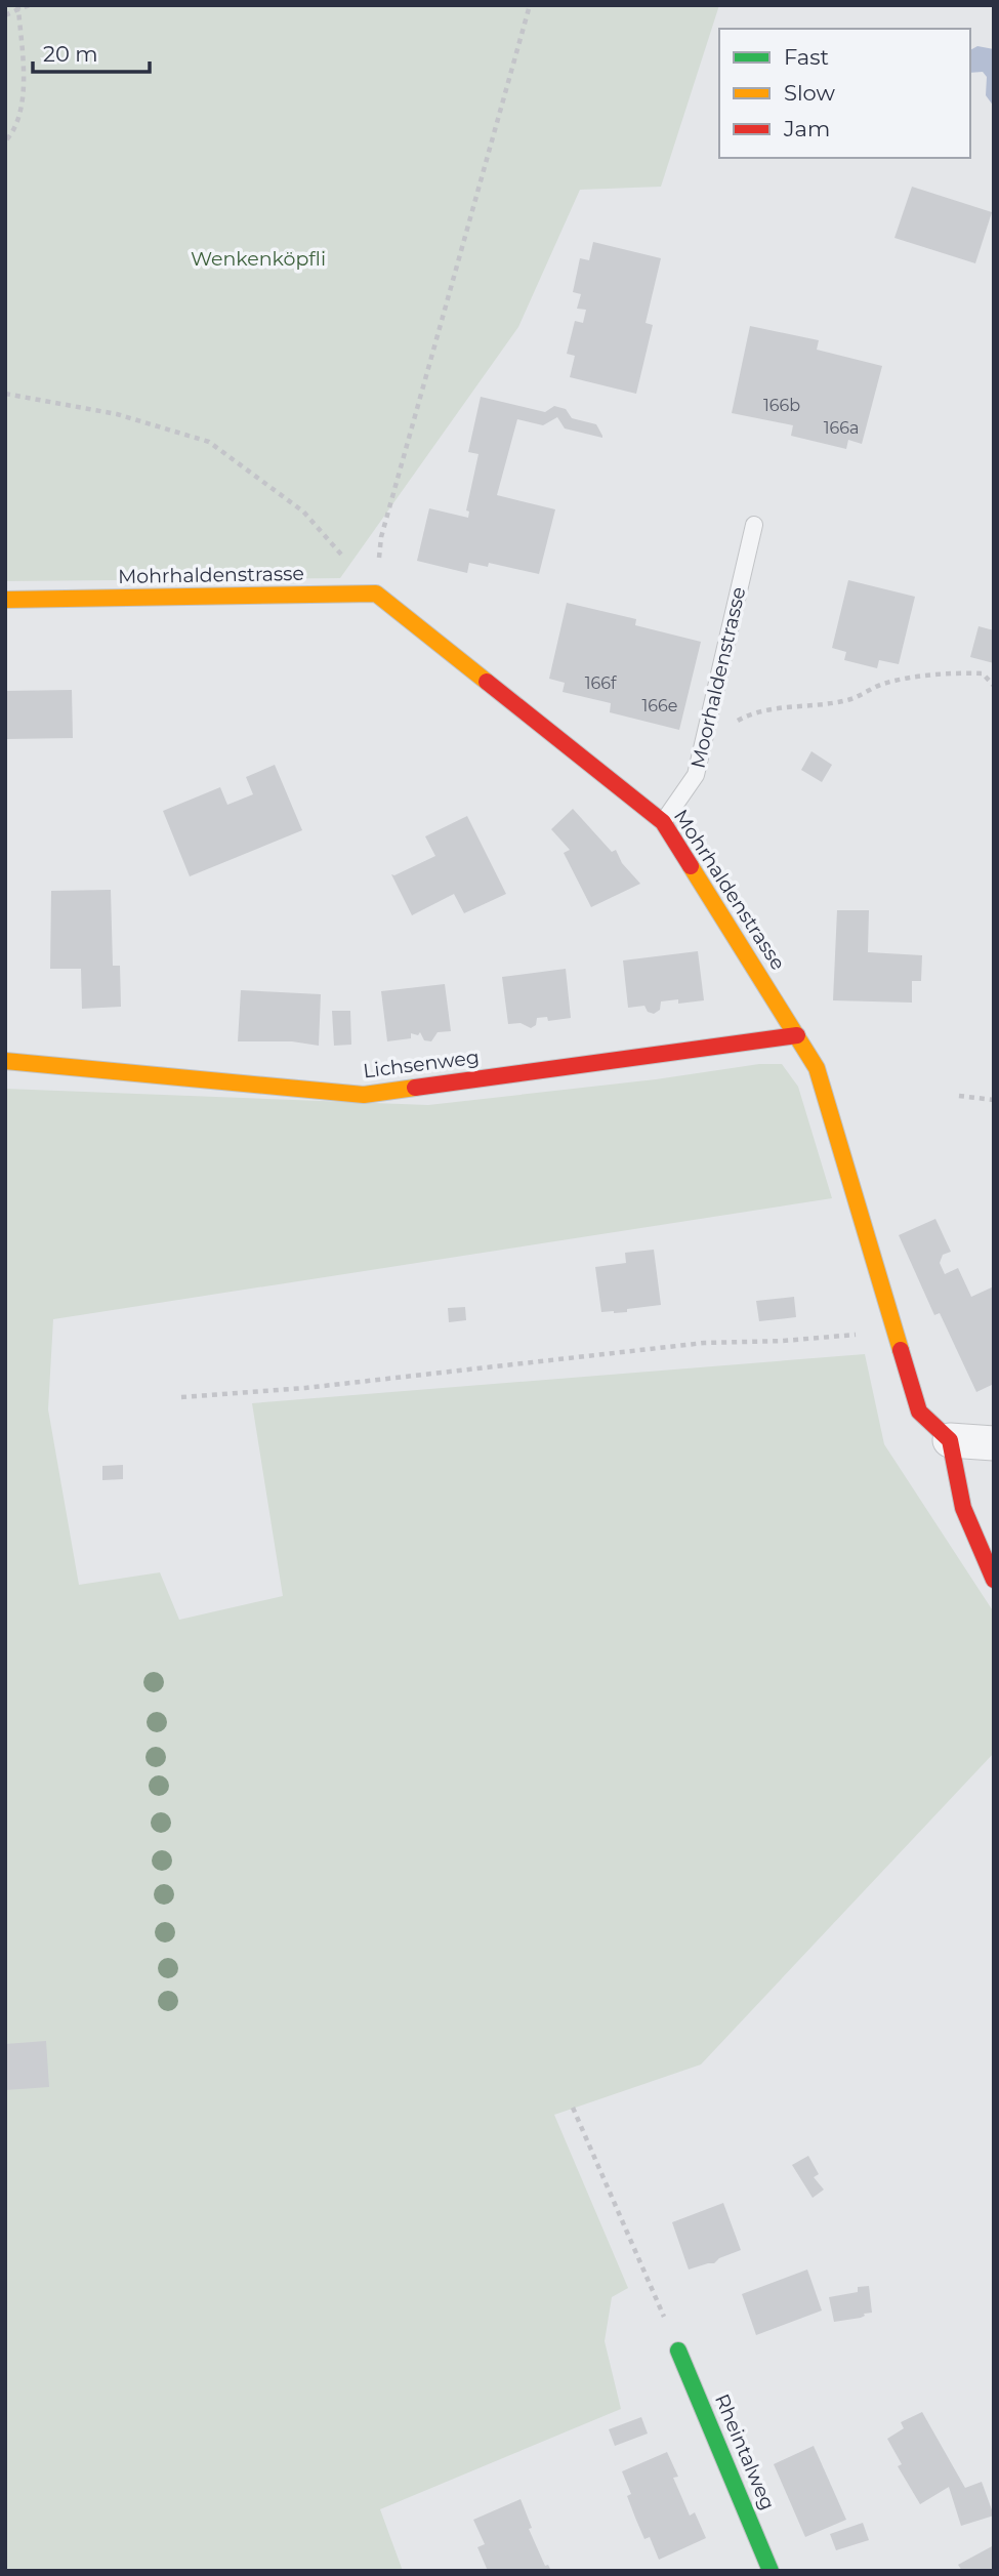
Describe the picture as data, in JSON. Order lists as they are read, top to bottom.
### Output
{
  "streets": {
    "street": ["Mohrhaldenstrasse", "Lichsenweg", "Rheintalweg"],
    "lane": ["Moorhaldenstrasse"]
  },
  "crossings": [
    ["Mohrhaldenstrasse", "Moorhaldenstrasse"],
    ["Mohrhaldenstrasse", "Lichsenweg"]
  ],
  "parks": ["Wenkenköpfli"],
  "house_numbers": [
    "166b",
    "166a",
    "166f",
    "166e"
  ],
  "legend": ["Fast", "Slow", "Jam"],
  "scale_bar": "20 m"
}
